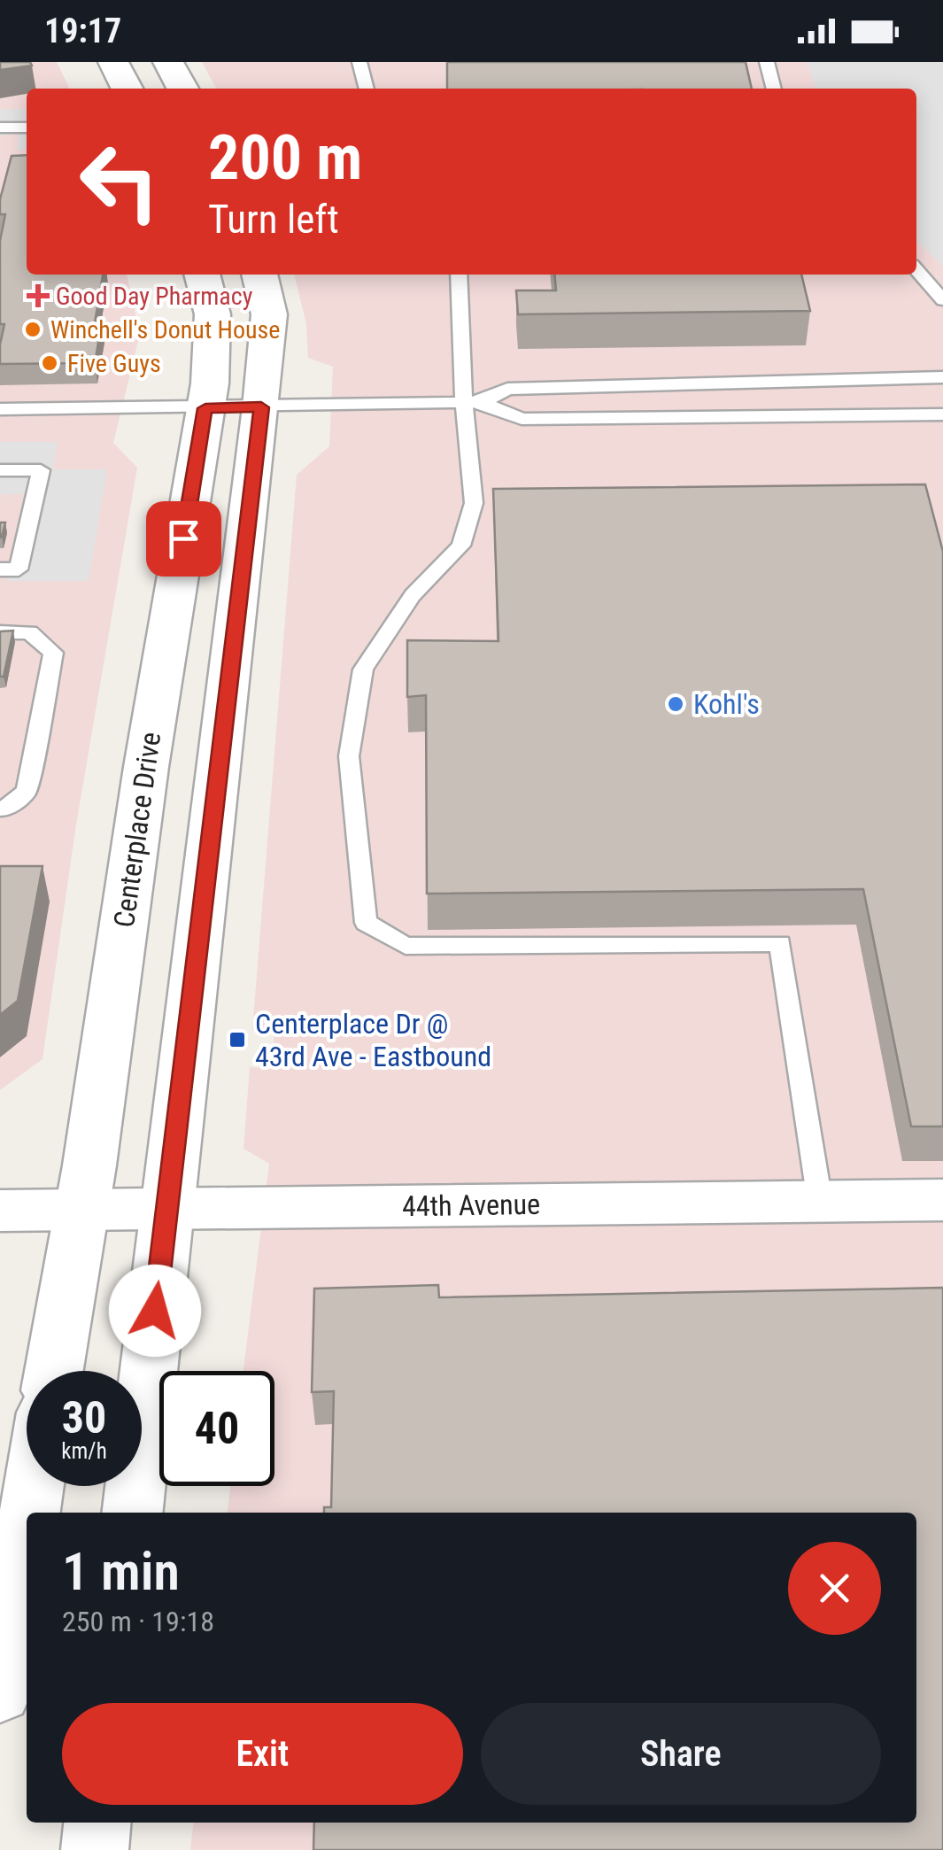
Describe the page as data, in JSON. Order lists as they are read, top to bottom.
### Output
{
  "streets": {
    "street": ["Centerplace Drive", "44th Avenue"]
  },
  "crossings": [
    ["Centerplace Drive", "44th Avenue"]
  ],
  "places": {
    "health": ["Good Day Pharmacy"],
    "other": ["Winchell's Donut House", "Five Guys", "Kohl's"],
    "transit": ["Centerplace Dr @ 43rd Ave - Eastbound"]
  },
  "page": {
    "status": "19:17",
    "turn": ["200 m", "Turn left"],
    "speed": "30 km/h",
    "limit": "40",
    "heading": ["1 min", "250 m · 19:18"],
    "buttons": ["Exit", "Share"]
  }
}
